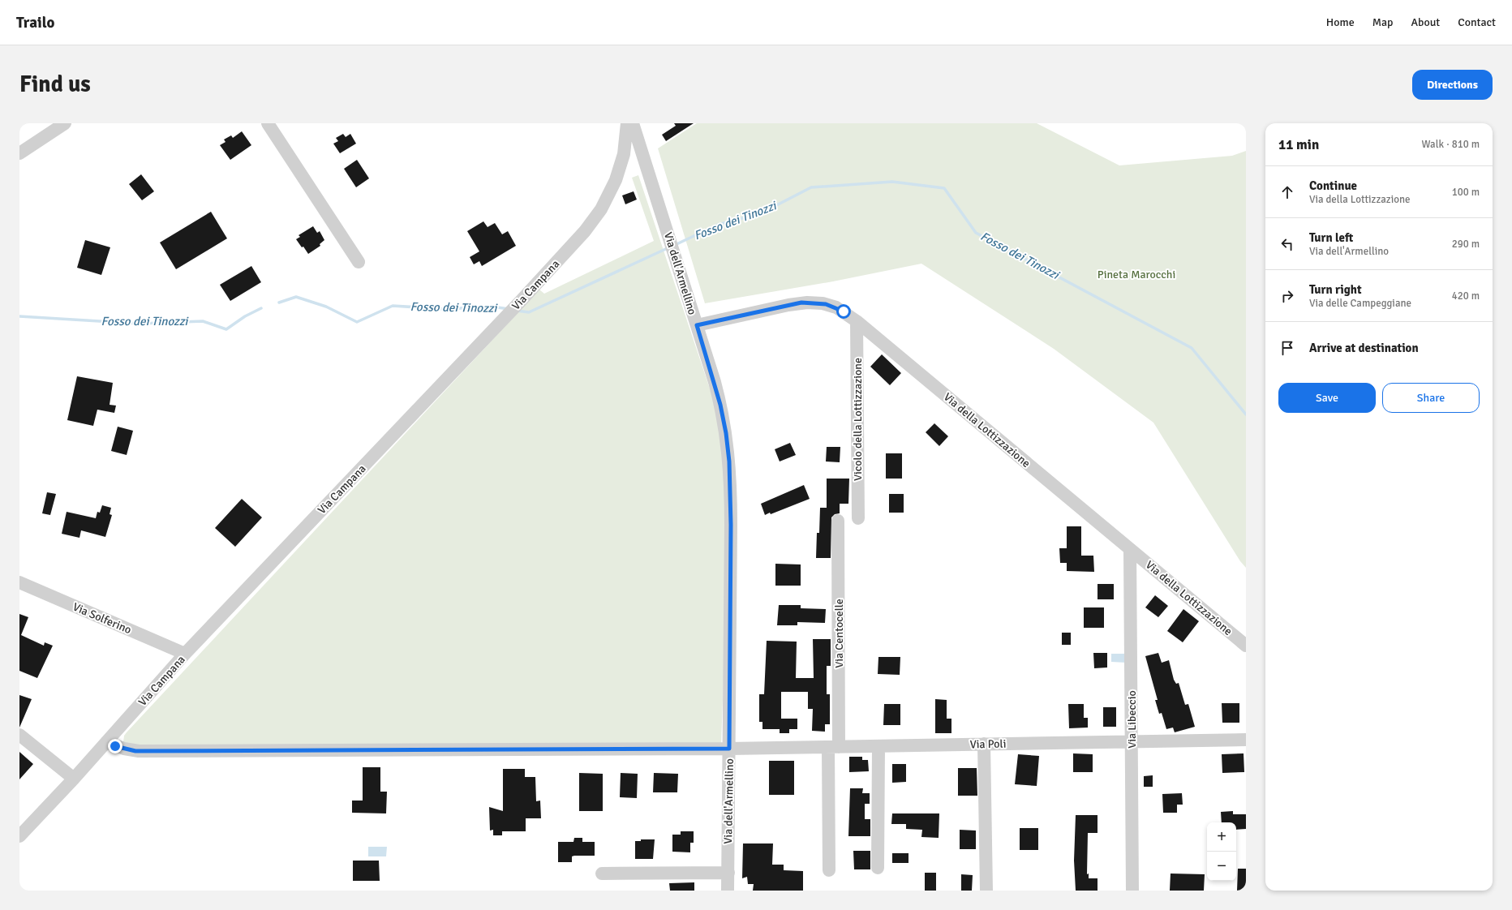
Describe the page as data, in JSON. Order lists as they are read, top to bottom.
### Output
{
  "streets": {
    "street": [
      "Via dell'Armellino",
      "Via Campana",
      "Vicolo della Lottizzazione",
      "Via della Lottizzazione",
      "Via Solferino",
      "Via Centocelle",
      "Via Libeccio",
      "Via Poli"
    ]
  },
  "crossings": [
    ["Via dell'Armellino", "Via della Lottizzazione"],
    ["Via dell'Armellino", "Via Poli"],
    ["Via Campana", "Via Solferino"],
    ["Via Campana", "Via Poli"],
    ["Vicolo della Lottizzazione", "Via della Lottizzazione"],
    ["Via della Lottizzazione", "Via Libeccio"],
    ["Via Centocelle", "Via Poli"],
    ["Via Libeccio", "Via Poli"]
  ],
  "water": ["Fosso dei Tinozzi"],
  "parks": ["Pineta Marocchi"],
  "page": {
    "header": "Trailo",
    "nav": [
      "Home",
      "Map",
      "About",
      "Contact"
    ],
    "buttons": [
      "Directions",
      ["Save", "Share"]
    ],
    "title": "Find us",
    "heading": ["11 min", "Walk · 810 m"],
    "list": [
      ["Continue", "Via della Lottizzazione", "100 m"],
      ["Turn left", "Via dell'Armellino", "290 m"],
      ["Turn right", "Via delle Campeggiane", "420 m"],
      "Arrive at destination"
    ],
    "map_buttons": ["+", "−"]
  }
}
